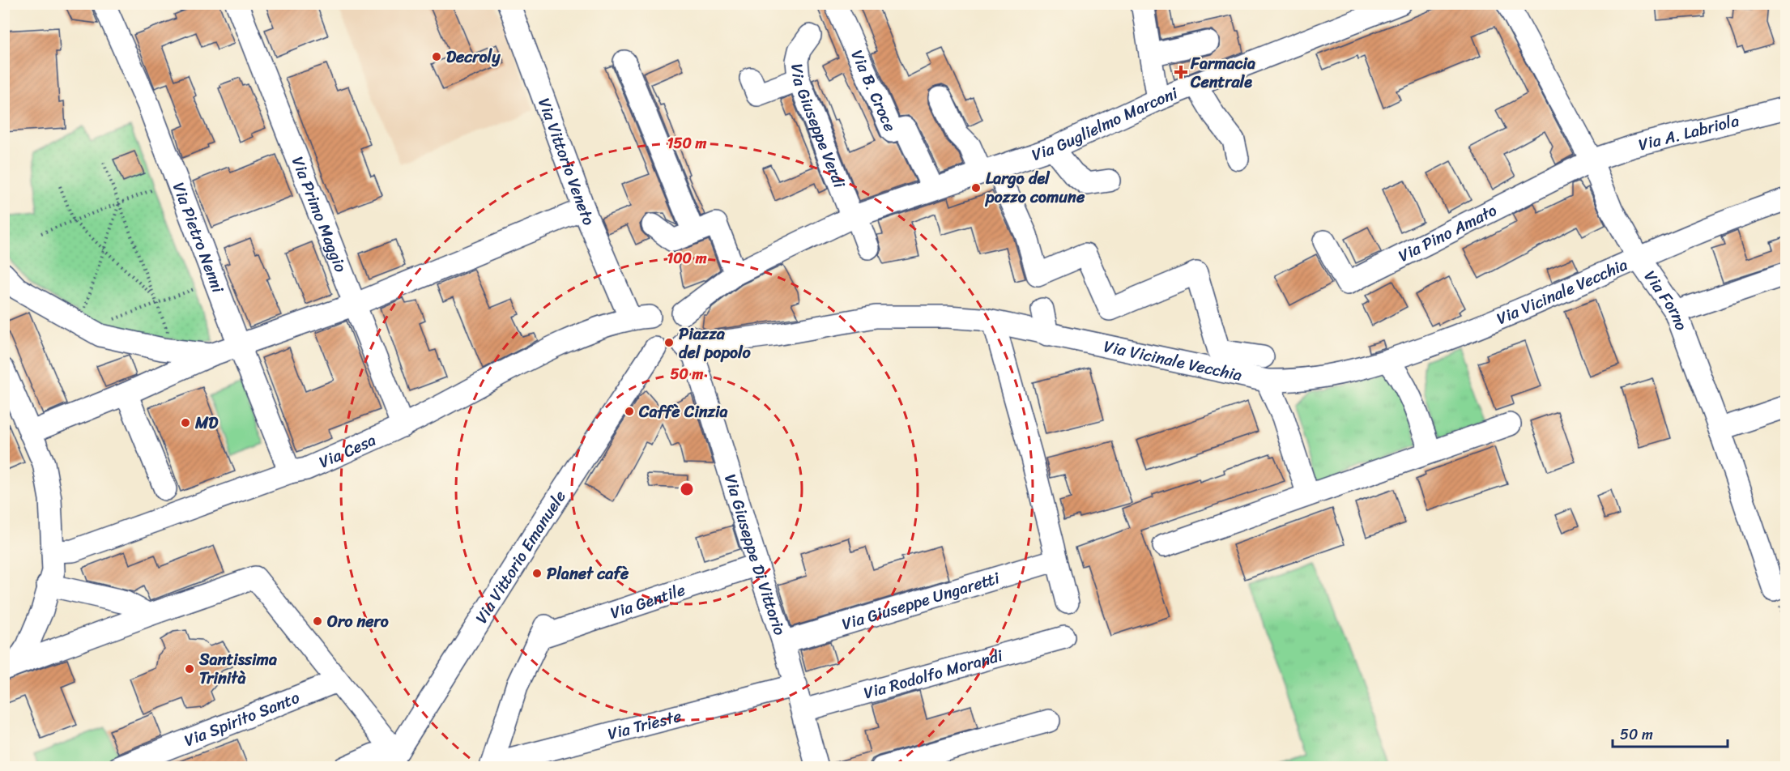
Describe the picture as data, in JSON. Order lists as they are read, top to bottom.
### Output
{
  "streets": {
    "street": [
      "Via B. Croce",
      "Via Guglielmo Marconi",
      "Via Giuseppe Verdi",
      "Via A. Labriola",
      "Via Vittorio Veneto",
      "Via Primo Maggio",
      "Via Pino Amato",
      "Via Pietro Nenni",
      "Via Vicinale Vecchia",
      "Via Forno",
      "Via Cesa",
      "Via Giuseppe Di Vittorio",
      "Via Vittorio Emanuele",
      "Via Gentile",
      "Via Giuseppe Ungaretti",
      "Via Rodolfo Morandi",
      "Via Spirito Santo",
      "Via Trieste"
    ]
  },
  "crossings": [
    ["Via B. Croce", "Via Guglielmo Marconi"],
    ["Via Guglielmo Marconi", "Via Giuseppe Verdi"],
    ["Via Guglielmo Marconi", "Via Vittorio Veneto"],
    ["Via Guglielmo Marconi", "Via Vicinale Vecchia"],
    ["Via Guglielmo Marconi", "Via Cesa"],
    ["Via Guglielmo Marconi", "Via Giuseppe Di Vittorio"],
    ["Via Guglielmo Marconi", "Via Vittorio Emanuele"],
    ["Via A. Labriola", "Via Pino Amato"],
    ["Via A. Labriola", "Via Forno"],
    ["Via Vittorio Veneto", "Via Vicinale Vecchia"],
    ["Via Vittorio Veneto", "Via Cesa"],
    ["Via Vittorio Veneto", "Via Giuseppe Di Vittorio"],
    ["Via Vittorio Veneto", "Via Vittorio Emanuele"],
    ["Via Primo Maggio", "Via Cesa"],
    ["Via Pino Amato", "Via Forno"],
    ["Via Pietro Nenni", "Via Cesa"],
    ["Via Vicinale Vecchia", "Via Forno"],
    ["Via Vicinale Vecchia", "Via Cesa"],
    ["Via Vicinale Vecchia", "Via Giuseppe Di Vittorio"],
    ["Via Vicinale Vecchia", "Via Vittorio Emanuele"],
    ["Via Cesa", "Via Giuseppe Di Vittorio"],
    ["Via Cesa", "Via Vittorio Emanuele"],
    ["Via Giuseppe Di Vittorio", "Via Vittorio Emanuele"],
    ["Via Giuseppe Di Vittorio", "Via Gentile"],
    ["Via Giuseppe Di Vittorio", "Via Giuseppe Ungaretti"],
    ["Via Giuseppe Di Vittorio", "Via Rodolfo Morandi"],
    ["Via Giuseppe Di Vittorio", "Via Trieste"],
    ["Via Gentile", "Via Trieste"]
  ],
  "places": {
    "other": [
      "Decroly",
      "Largo del pozzo comune",
      "Piazza del popolo",
      "Caffè Cinzia",
      "MD",
      "Planet cafè",
      "Oro nero",
      "Santissima Trinità"
    ],
    "health": ["Farmacia Centrale"]
  },
  "scale_bar": "50 m",
  "rings": ["150 m", "100 m", "50 m"]
}
